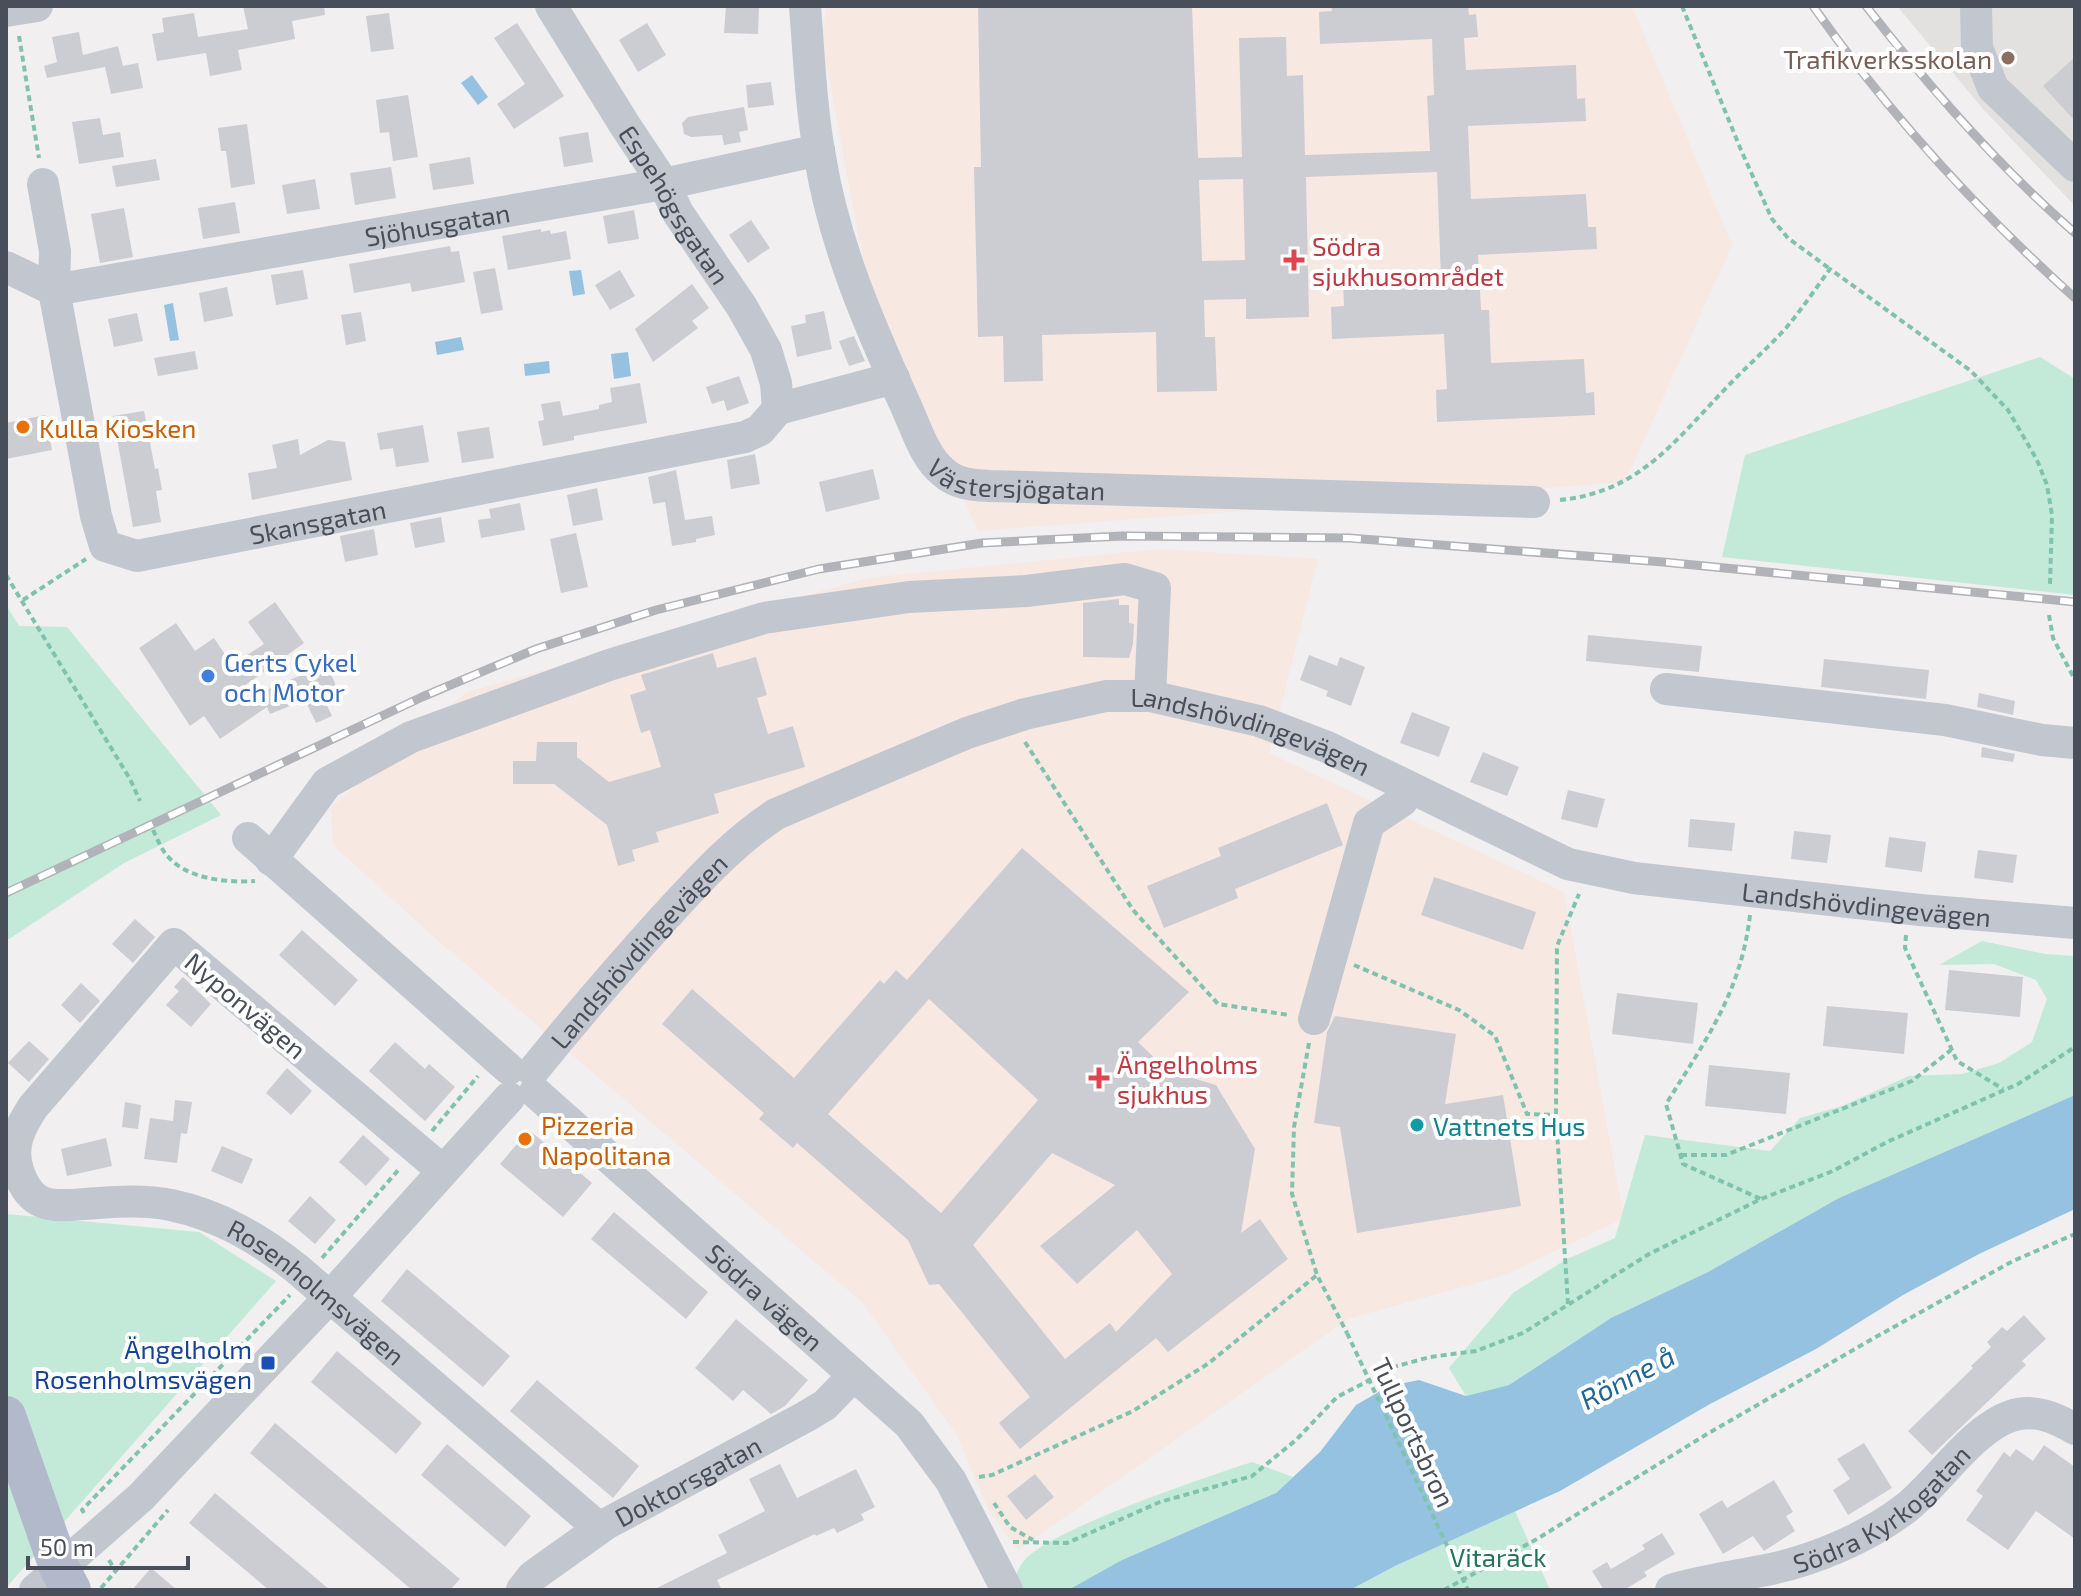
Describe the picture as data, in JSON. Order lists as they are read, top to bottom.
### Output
{
  "streets": {
    "street": [
      "Espehögsgatan",
      "Sjöhusgatan",
      "Västersjögatan",
      "Skansgatan",
      "Landshövdingevägen",
      "Nyponvägen",
      "Rosenholmsvägen",
      "Södra vägen",
      "Doktorsgatan",
      "Södra Kyrkogatan"
    ],
    "path": ["Tullportsbron"]
  },
  "crossings": [
    ["Espehögsgatan", "Sjöhusgatan"],
    ["Espehögsgatan", "Skansgatan"],
    ["Sjöhusgatan", "Västersjögatan"],
    ["Landshövdingevägen", "Nyponvägen"],
    ["Landshövdingevägen", "Rosenholmsvägen"],
    ["Landshövdingevägen", "Södra vägen"],
    ["Nyponvägen", "Rosenholmsvägen"],
    ["Rosenholmsvägen", "Doktorsgatan"],
    ["Södra vägen", "Doktorsgatan"]
  ],
  "water": ["Rönne å"],
  "parks": ["Vitaräck"],
  "places": {
    "other": [
      "Trafikverksskolan",
      "Kulla Kiosken",
      "Gerts Cykel och Motor",
      "Vattnets Hus",
      "Pizzeria Napolitana"
    ],
    "health": ["Södra sjukhusområdet", "Ängelholms sjukhus"],
    "transit": ["Ängelholm Rosenholmsvägen"]
  },
  "scale_bar": "50 m"
}
